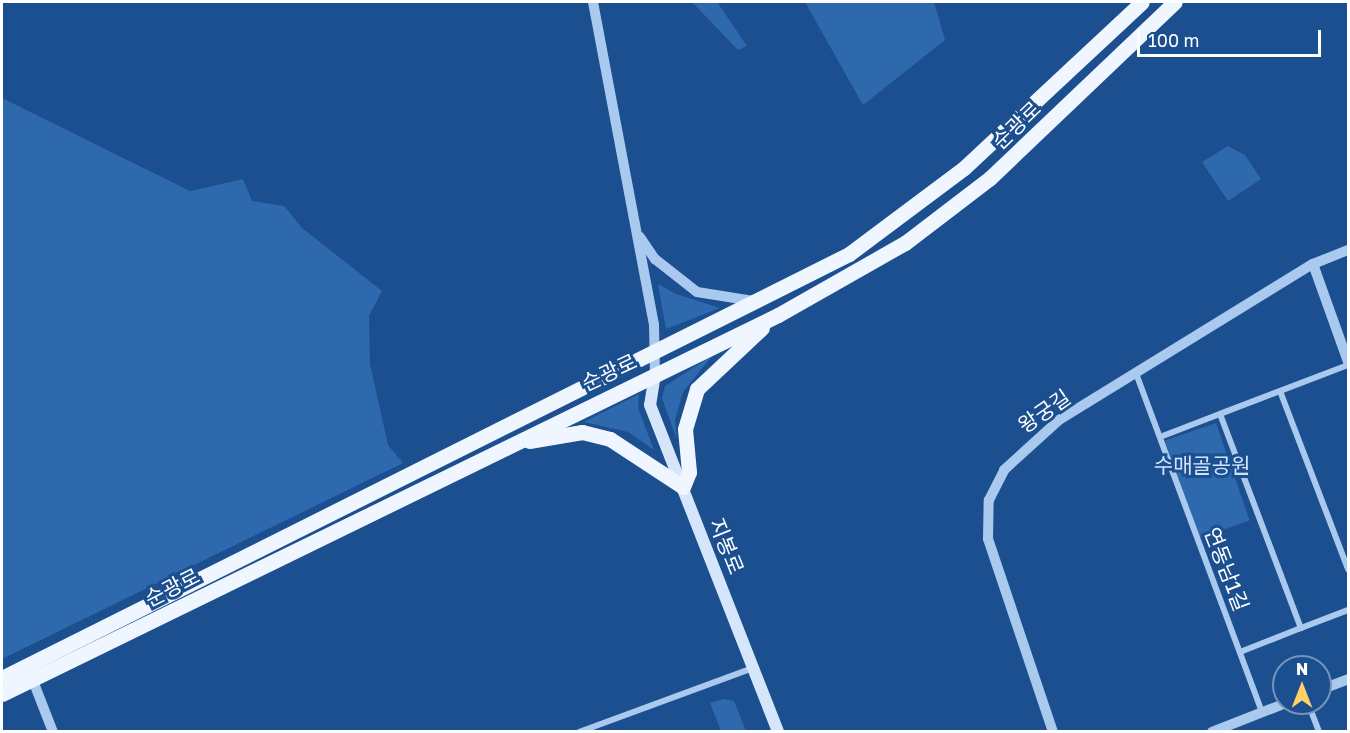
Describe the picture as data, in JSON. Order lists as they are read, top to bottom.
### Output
{
  "streets": {
    "main road": ["순광로", "지봉로"],
    "street": ["왕궁길", "연동남1길"]
  },
  "crossings": [
    ["순광로", "지봉로"],
    ["왕궁길", "연동남1길"]
  ],
  "parks": ["수매골공원"],
  "scale_bar": "100 m",
  "north": "top"
}
